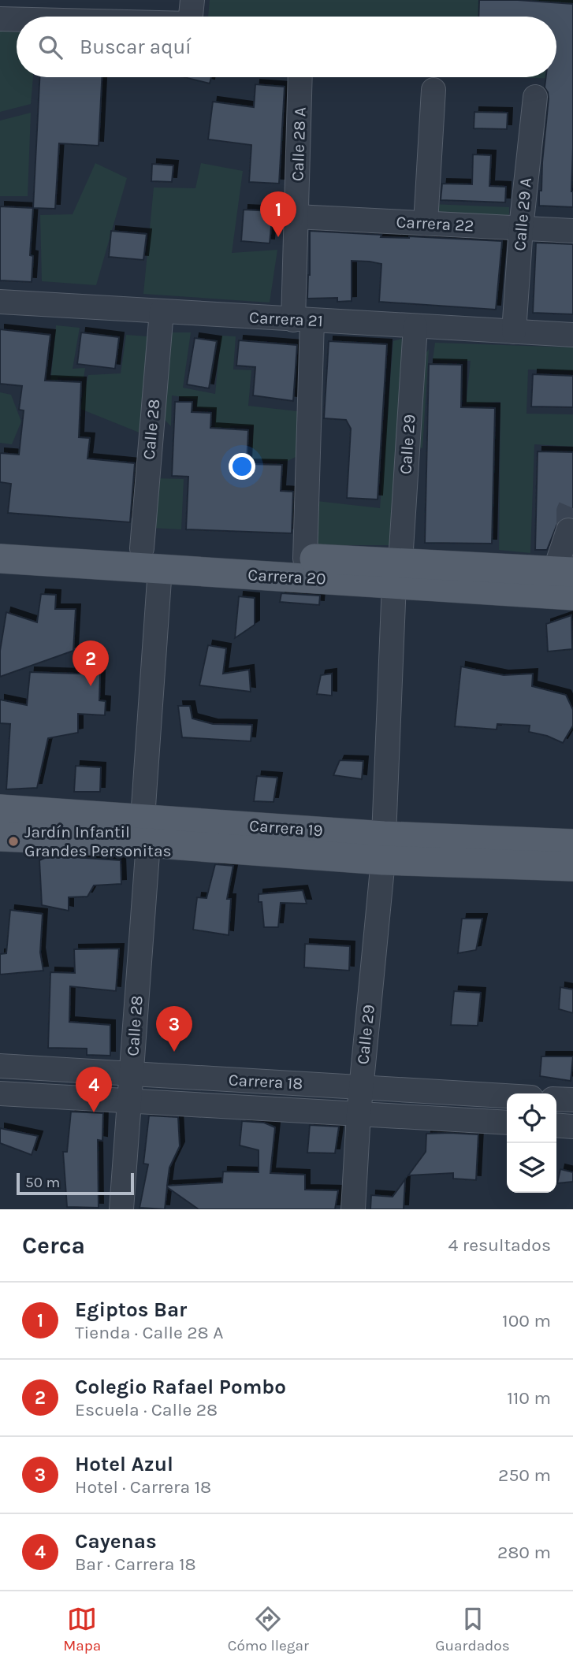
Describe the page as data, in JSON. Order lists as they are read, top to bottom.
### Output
{
  "streets": {
    "main road": ["Carrera 20", "Carrera 19"],
    "street": [
      "Calle 28 A",
      "Calle 29 A",
      "Carrera 22",
      "Carrera 21",
      "Calle 28",
      "Calle 29",
      "Carrera 18"
    ]
  },
  "crossings": [
    ["Calle 28 A", "Carrera 22"],
    ["Calle 28 A", "Carrera 21"],
    ["Calle 28 A", "Carrera 20"],
    ["Calle 29 A", "Carrera 22"],
    ["Calle 29 A", "Carrera 21"],
    ["Carrera 21", "Calle 28"],
    ["Carrera 21", "Calle 29"],
    ["Calle 28", "Carrera 20"],
    ["Calle 28", "Carrera 19"],
    ["Calle 28", "Carrera 18"],
    ["Calle 29", "Carrera 20"],
    ["Calle 29", "Carrera 19"],
    ["Calle 29", "Carrera 18"]
  ],
  "places": ["Jardín Infantil Grandes Personitas"],
  "scale_bar": "50 m",
  "page": {
    "search": "Buscar aquí",
    "pins": [
      "1",
      "2",
      "3",
      "4"
    ],
    "scale": "50 m",
    "heading": ["Cerca", "4 resultados"],
    "list": [
      {
        "mark": "1",
        "name": "Egiptos Bar",
        "note": "Tienda · Calle 28 A",
        "value": "100 m"
      },
      {
        "mark": "2",
        "name": "Colegio Rafael Pombo",
        "note": "Escuela · Calle 28",
        "value": "110 m"
      },
      {
        "mark": "3",
        "name": "Hotel Azul",
        "note": "Hotel · Carrera 18",
        "value": "250 m"
      },
      {
        "mark": "4",
        "name": "Cayenas",
        "note": "Bar · Carrera 18",
        "value": "280 m"
      }
    ],
    "nav": ["Mapa", "Cómo llegar", "Guardados"]
  }
}
